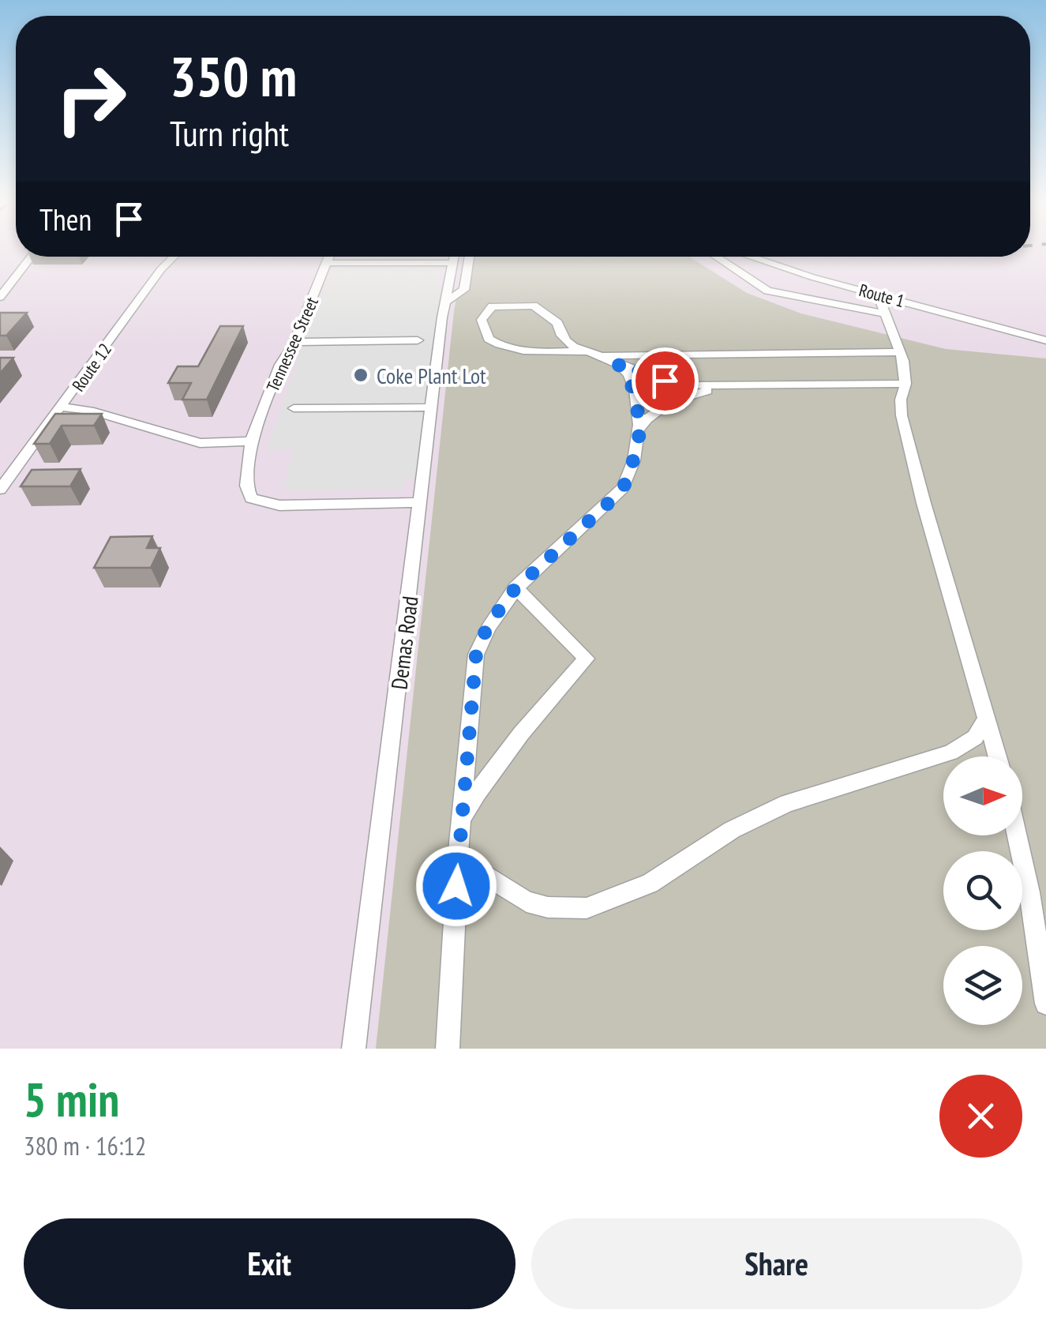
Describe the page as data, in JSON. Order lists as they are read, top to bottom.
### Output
{
  "streets": {
    "street": [
      "Route 1",
      "Tennessee Street",
      "Route 12",
      "Demas Road"
    ]
  },
  "places": ["Coke Plant Lot"],
  "north": "right",
  "page": {
    "turn": ["350 m", "Turn right"],
    "then": "Then",
    "heading": ["5 min", "380 m · 16:12"],
    "buttons": ["Exit", "Share"]
  }
}
